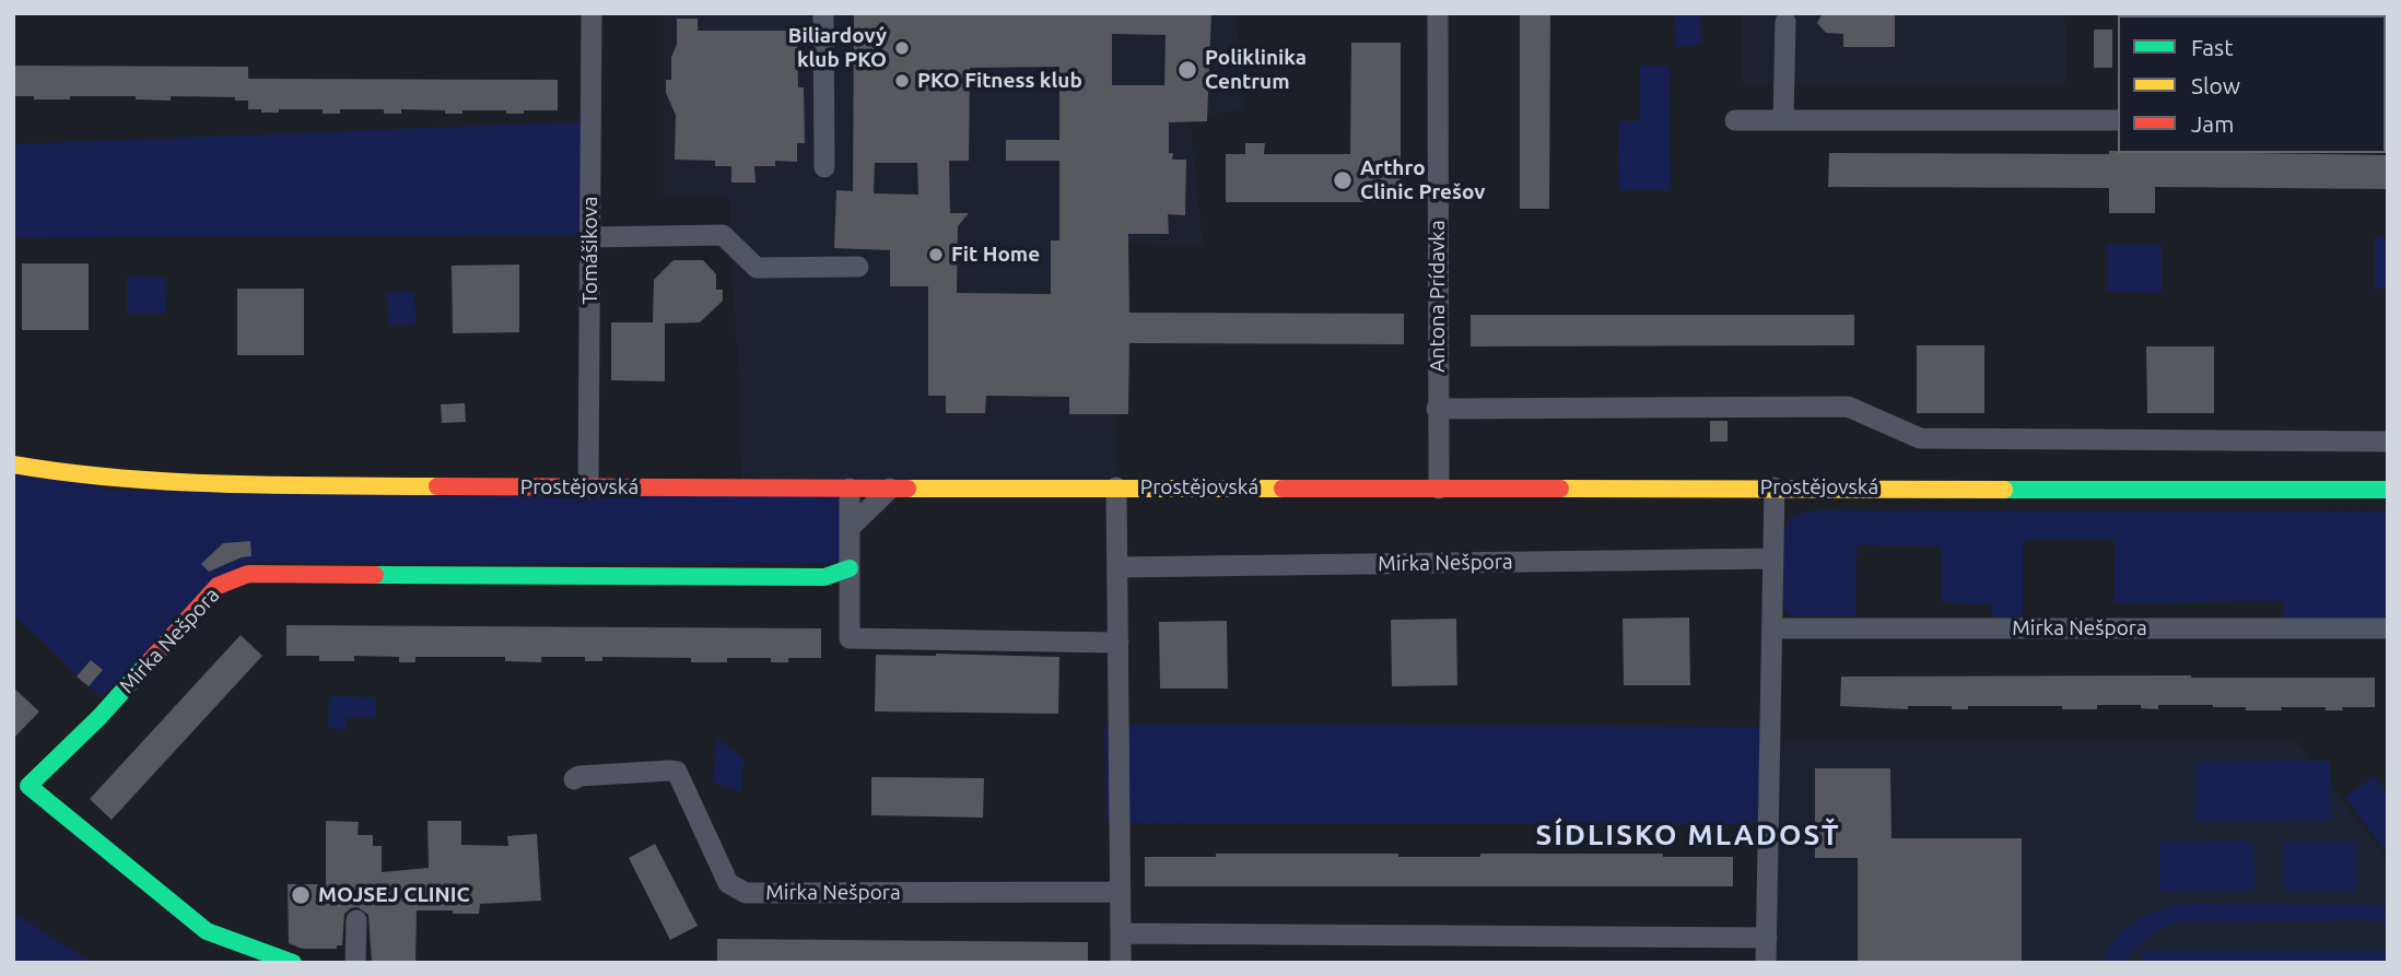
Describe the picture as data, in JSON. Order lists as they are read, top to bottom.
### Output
{
  "streets": {
    "street": [
      "Tomášikova",
      "Antona Prídavka",
      "Prostějovská",
      "Mirka Nešpora"
    ]
  },
  "crossings": [
    ["Tomášikova", "Prostějovská"],
    ["Antona Prídavka", "Prostějovská"]
  ],
  "districts": ["SÍDLISKO MLADOSŤ"],
  "places": [
    "Biliardový klub PKO",
    "Poliklinika Centrum",
    "PKO Fitness klub",
    "Arthro Clinic Prešov",
    "Fit Home",
    "MOJSEJ CLINIC"
  ],
  "legend": ["Fast", "Slow", "Jam"]
}
